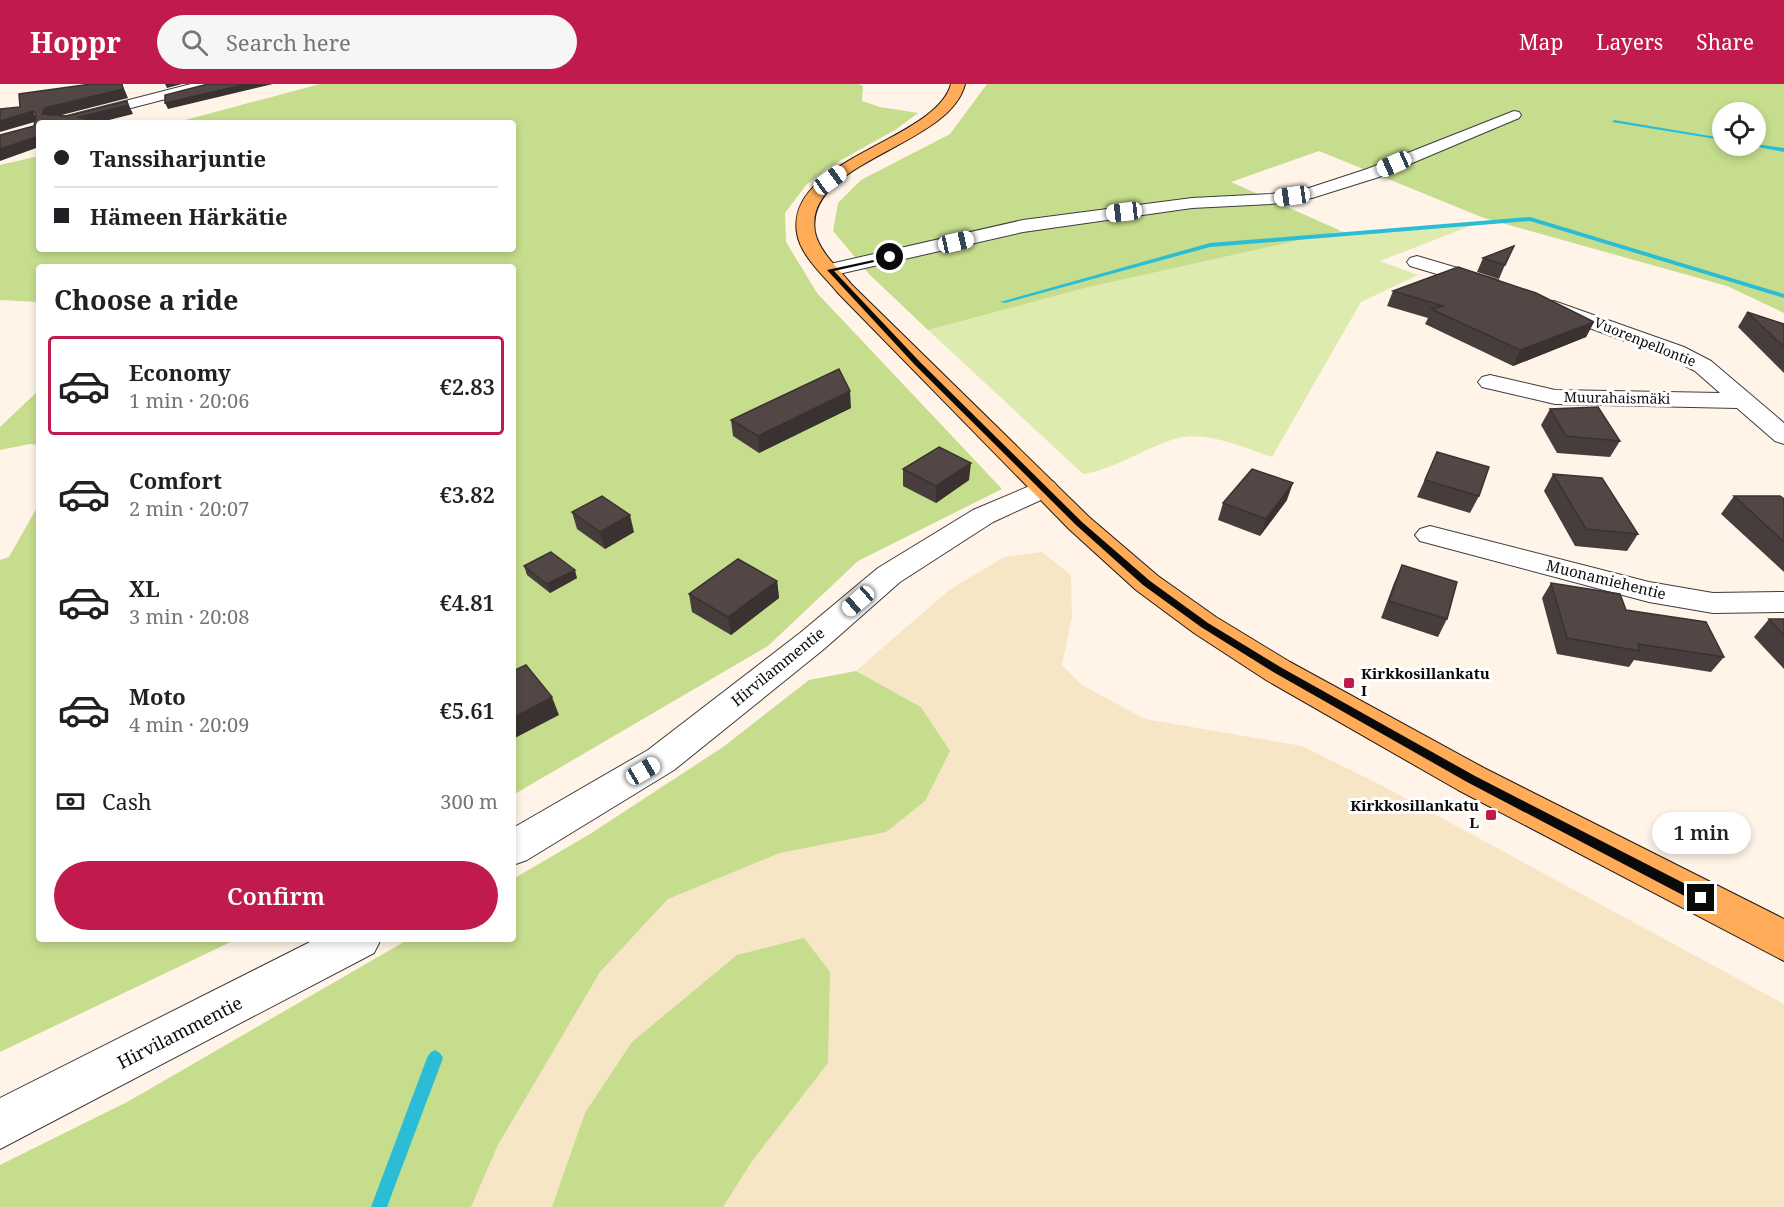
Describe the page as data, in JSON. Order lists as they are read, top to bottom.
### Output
{
  "streets": {
    "street": [
      "Vuorenpellontie",
      "Muurahaismäki",
      "Muonamiehentie",
      "Hirvilammentie"
    ]
  },
  "crossings": [
    ["Vuorenpellontie", "Muurahaismäki"]
  ],
  "places": {
    "transit": ["Kirkkosillankatu I", "Kirkkosillankatu L"]
  },
  "page": {
    "header": "Hoppr",
    "search": "Search here",
    "nav": ["Map", "Layers", "Share"],
    "banner": ["Tanssiharjuntie", "Hämeen Härkätie"],
    "heading": "Choose a ride",
    "list": [
      {
        "name": "Economy",
        "note": "1 min · 20:06",
        "value": "€2.83"
      },
      {
        "name": "Comfort",
        "note": "2 min · 20:07",
        "value": "€3.82"
      },
      {
        "name": "XL",
        "note": "3 min · 20:08",
        "value": "€4.81"
      },
      {
        "name": "Moto",
        "note": "4 min · 20:09",
        "value": "€5.61"
      }
    ],
    "pay": ["Cash", "300 m"],
    "bubble": "1 min",
    "buttons": "Confirm"
  }
}
